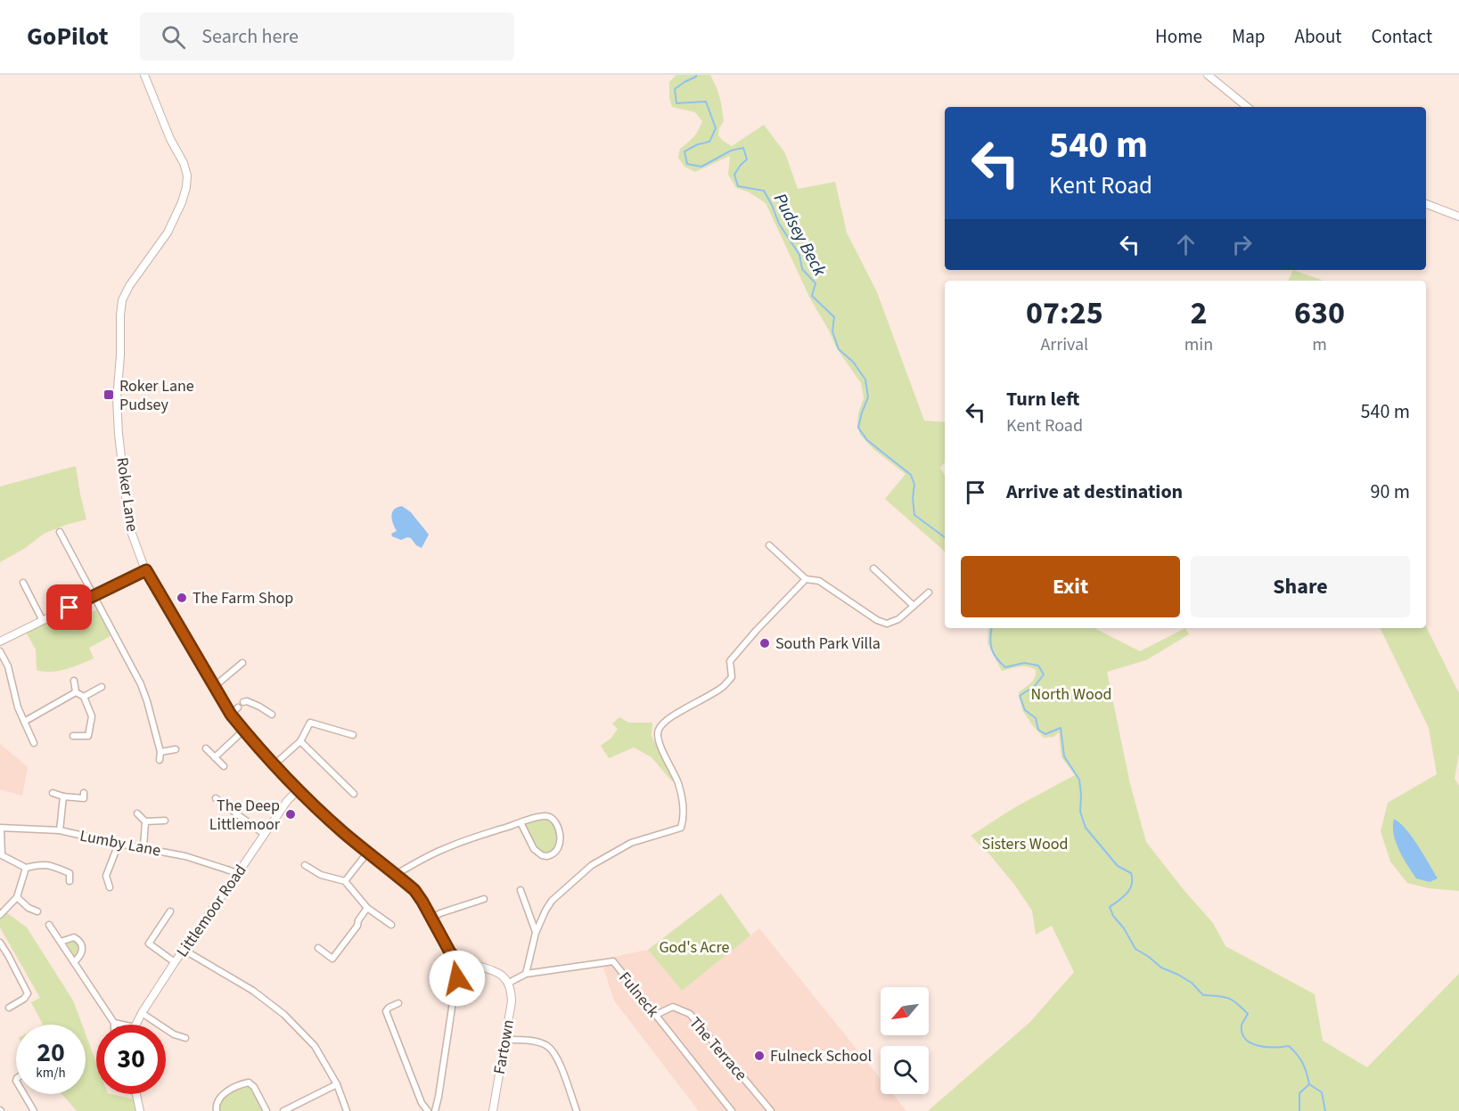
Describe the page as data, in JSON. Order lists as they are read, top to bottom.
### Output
{
  "streets": {
    "street": [
      "Roker Lane",
      "Lumby Lane",
      "Littlemoor Road",
      "Fulneck",
      "Fartown",
      "The Terrace"
    ]
  },
  "crossings": [
    ["Roker Lane", "Littlemoor Road"],
    ["Lumby Lane", "Littlemoor Road"],
    ["Fulneck", "Fartown"],
    ["Fulneck", "The Terrace"]
  ],
  "water": ["Pudsey Beck"],
  "parks": ["North Wood", "Sisters Wood", "God's Acre"],
  "places": {
    "transit": ["Roker Lane Pudsey"],
    "other": [
      "The Farm Shop",
      "South Park Villa",
      "The Deep Littlemoor",
      "Fulneck School"
    ]
  },
  "north": "bottom left",
  "page": {
    "header": "GoPilot",
    "search": "Search here",
    "nav": [
      "Home",
      "Map",
      "About",
      "Contact"
    ],
    "turn": ["540 m", "Kent Road"],
    "eta": [
      "07:25",
      "Arrival",
      "2",
      "min",
      "630",
      "m"
    ],
    "list": [
      {
        "name": "Turn left",
        "note": "Kent Road",
        "value": "540 m"
      },
      {
        "name": "Arrive at destination",
        "value": "90 m"
      }
    ],
    "buttons": ["Exit", "Share"],
    "speed": "20 km/h",
    "limit": "30"
  }
}
